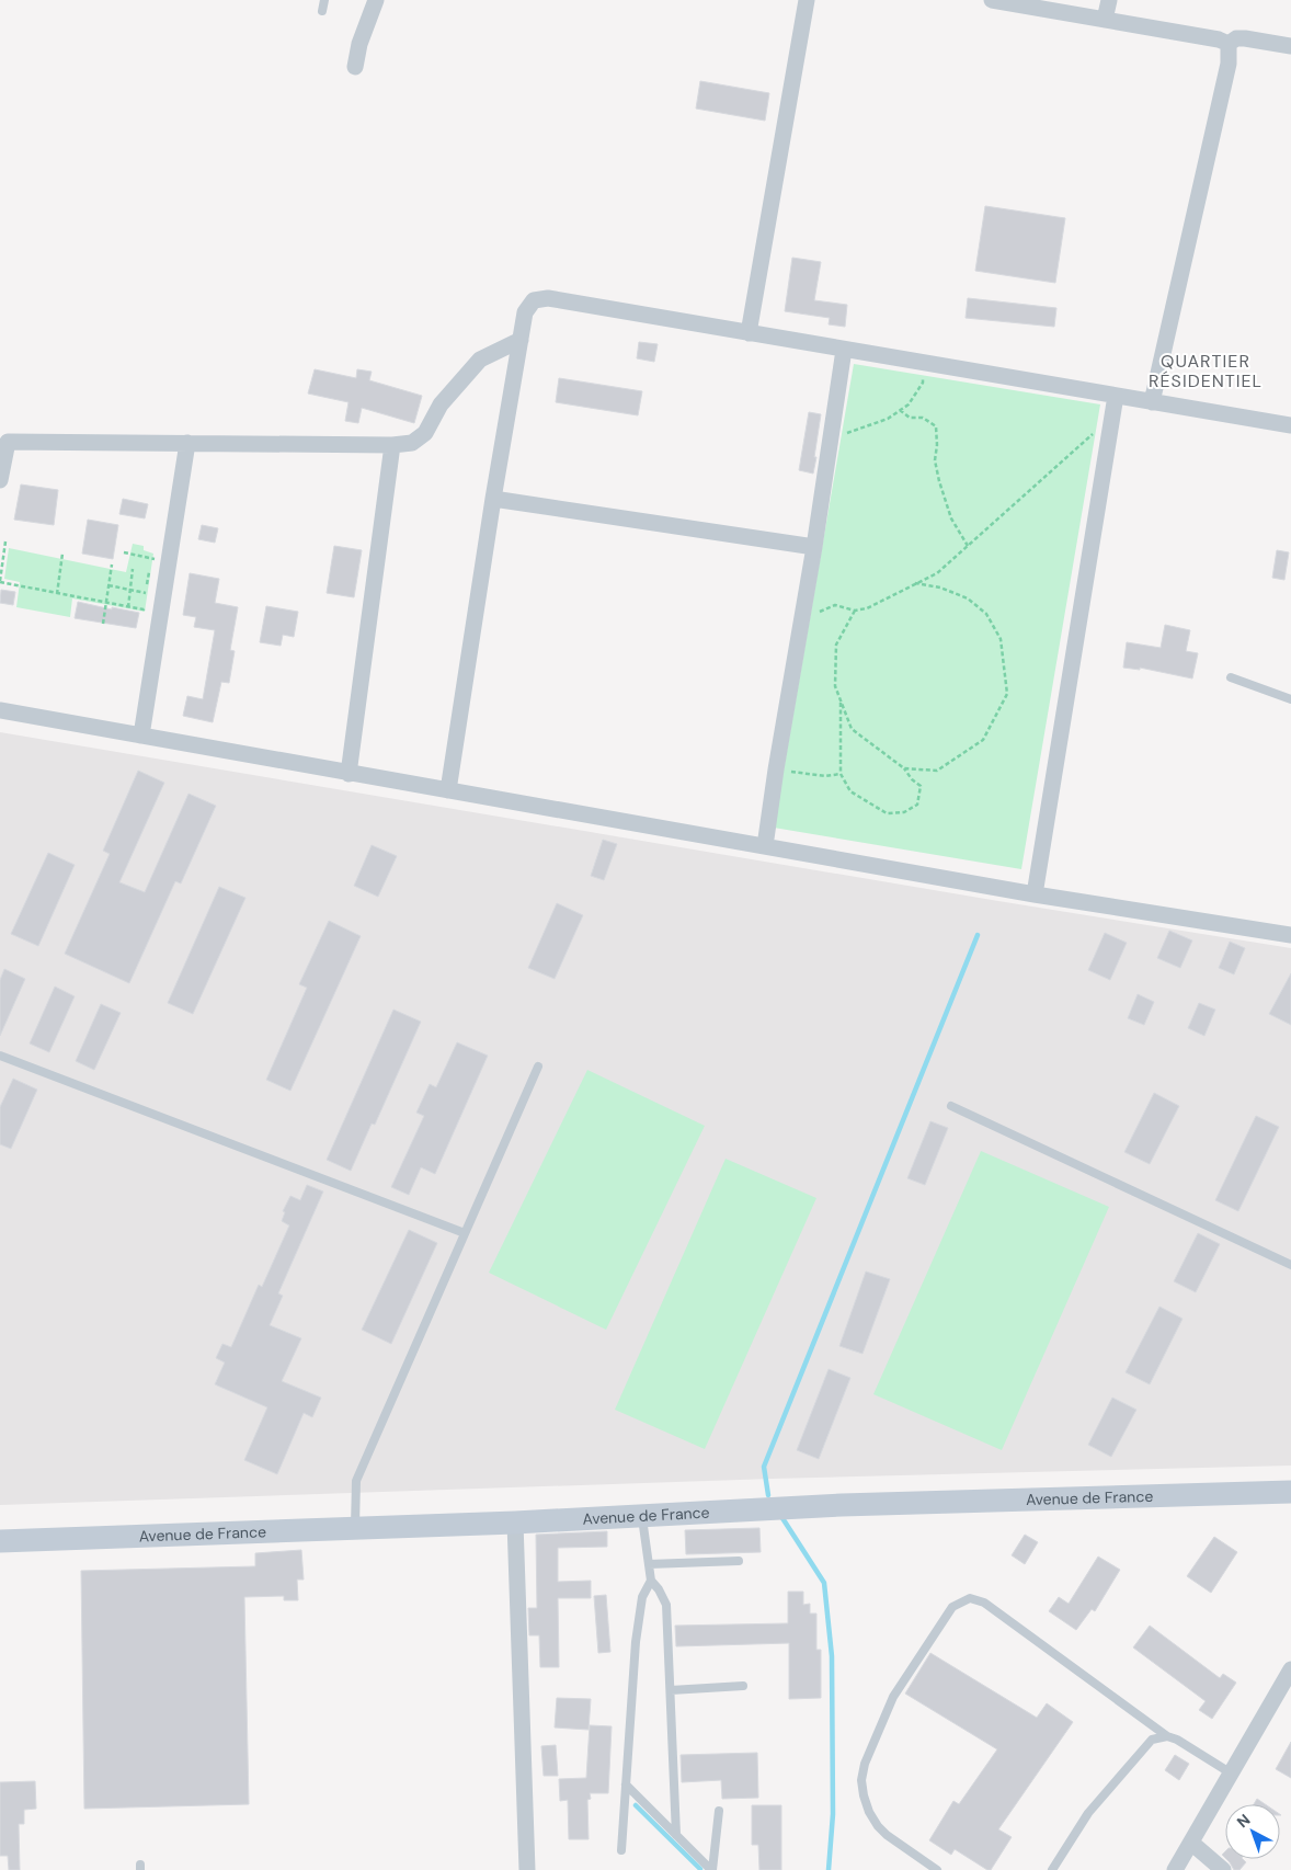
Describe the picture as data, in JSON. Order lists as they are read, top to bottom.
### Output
{
  "streets": {
    "main road": ["Avenue de France"]
  },
  "districts": ["QUARTIER RÉSIDENTIEL"],
  "north": "top left"
}
